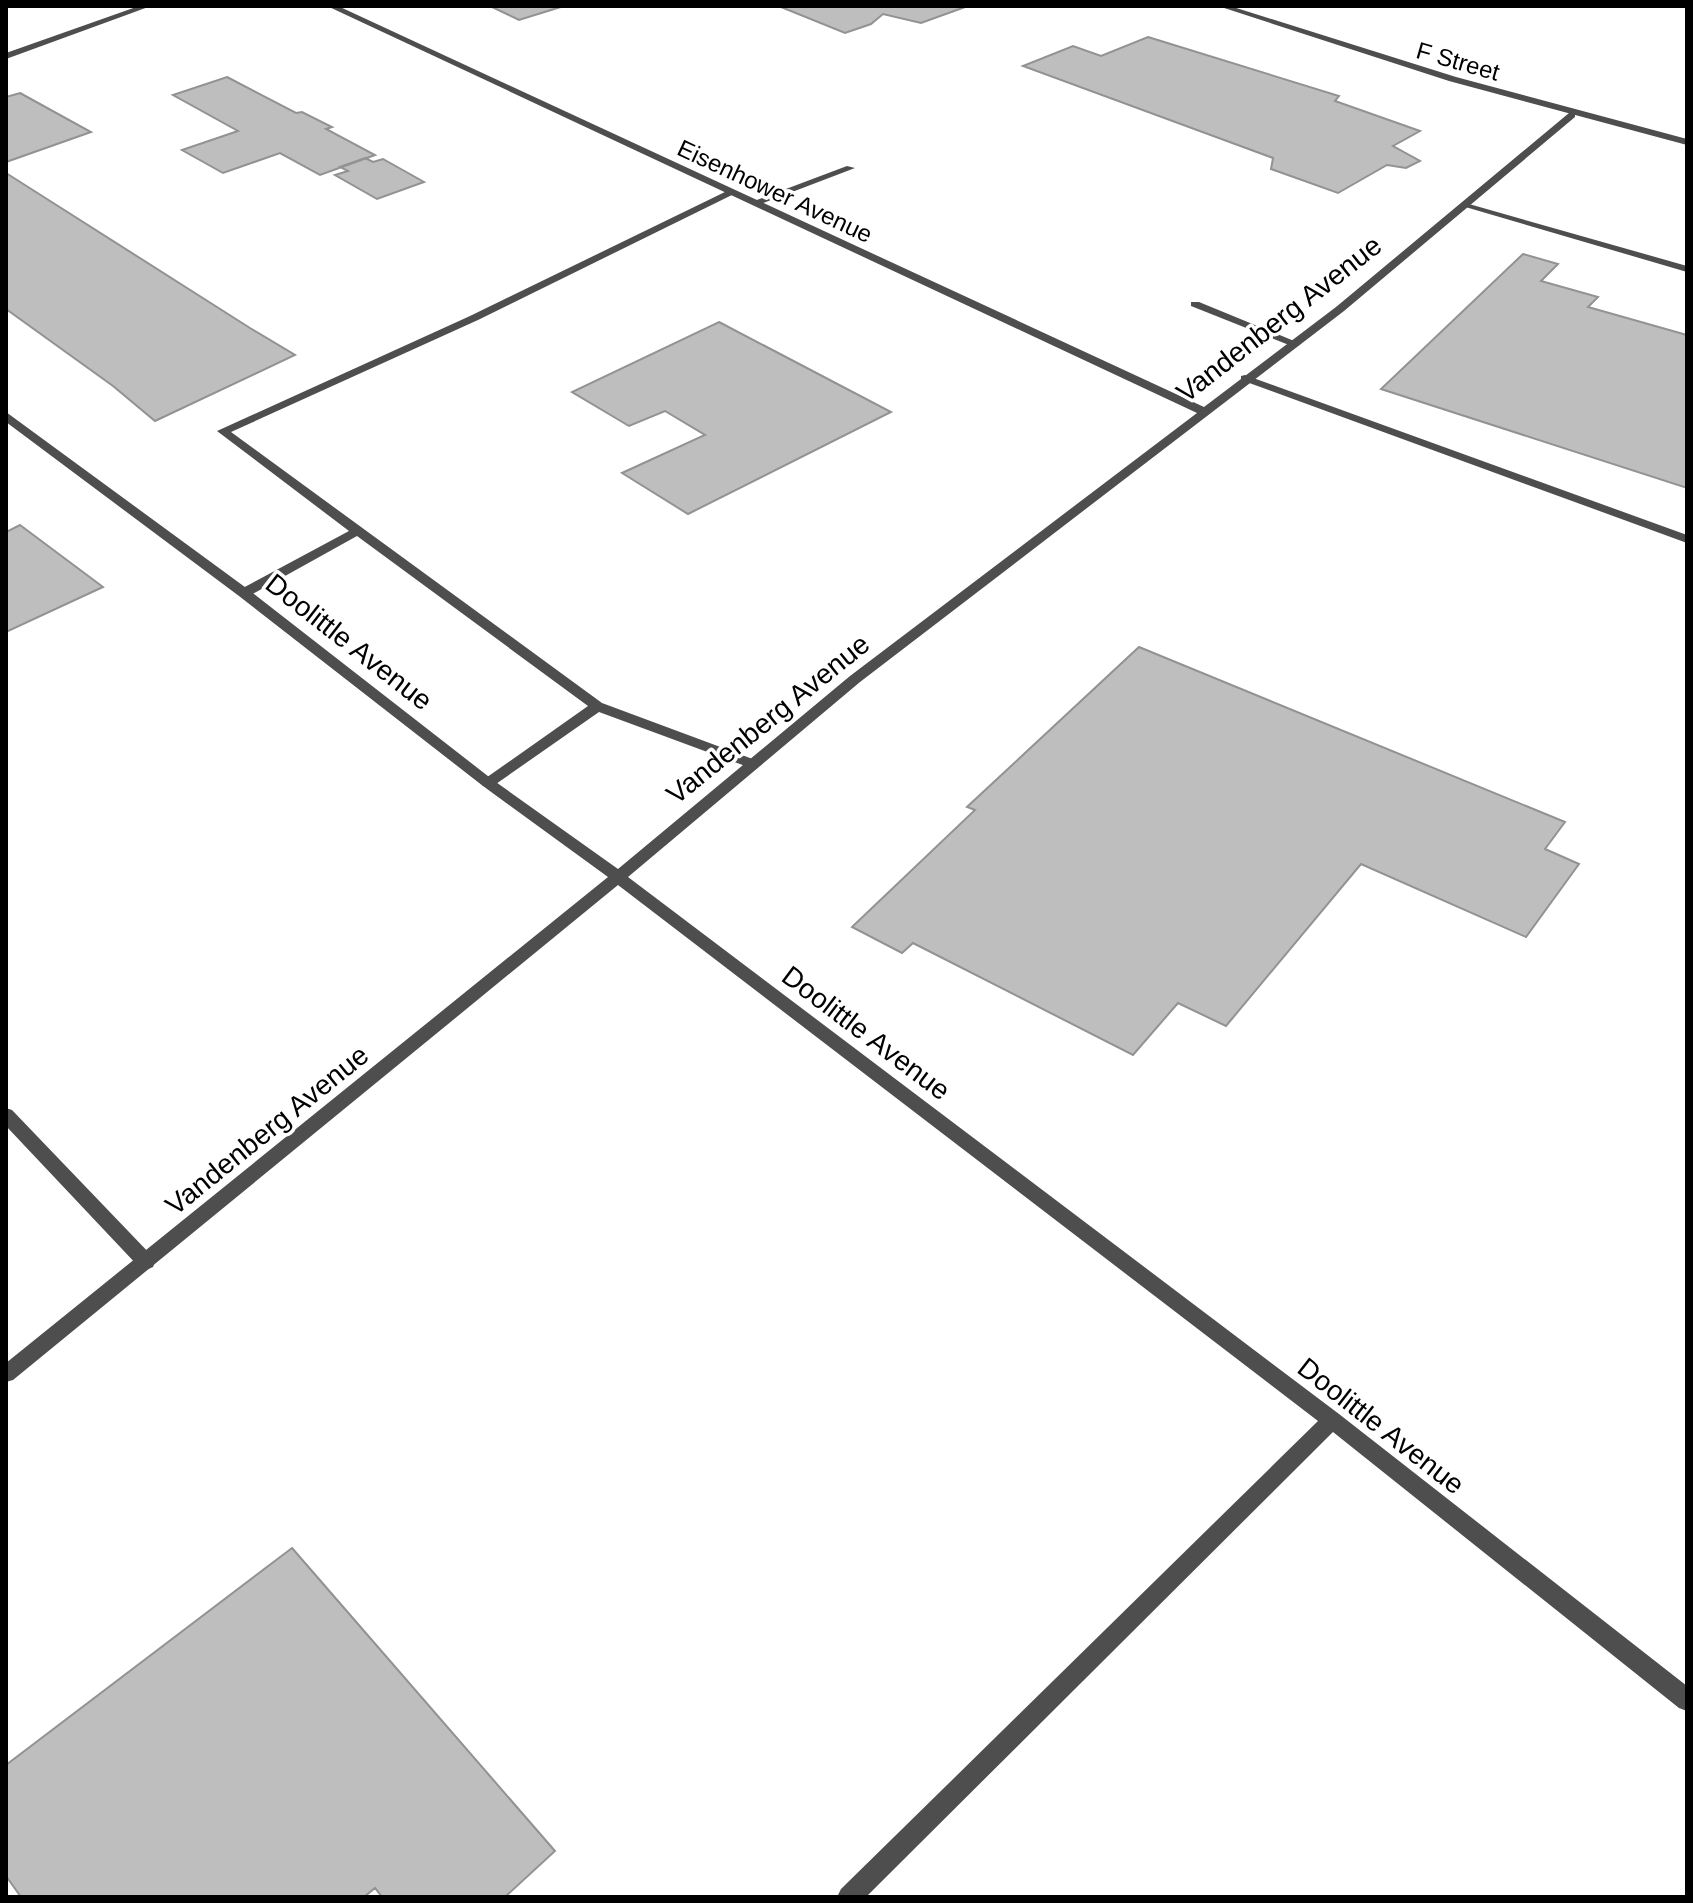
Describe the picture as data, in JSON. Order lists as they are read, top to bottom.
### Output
{
  "streets": {
    "street": [
      "F Street",
      "Eisenhower Avenue",
      "Vandenberg Avenue",
      "Doolittle Avenue"
    ]
  },
  "crossings": [
    ["F Street", "Vandenberg Avenue"],
    ["Eisenhower Avenue", "Vandenberg Avenue"],
    ["Vandenberg Avenue", "Doolittle Avenue"]
  ]
}
